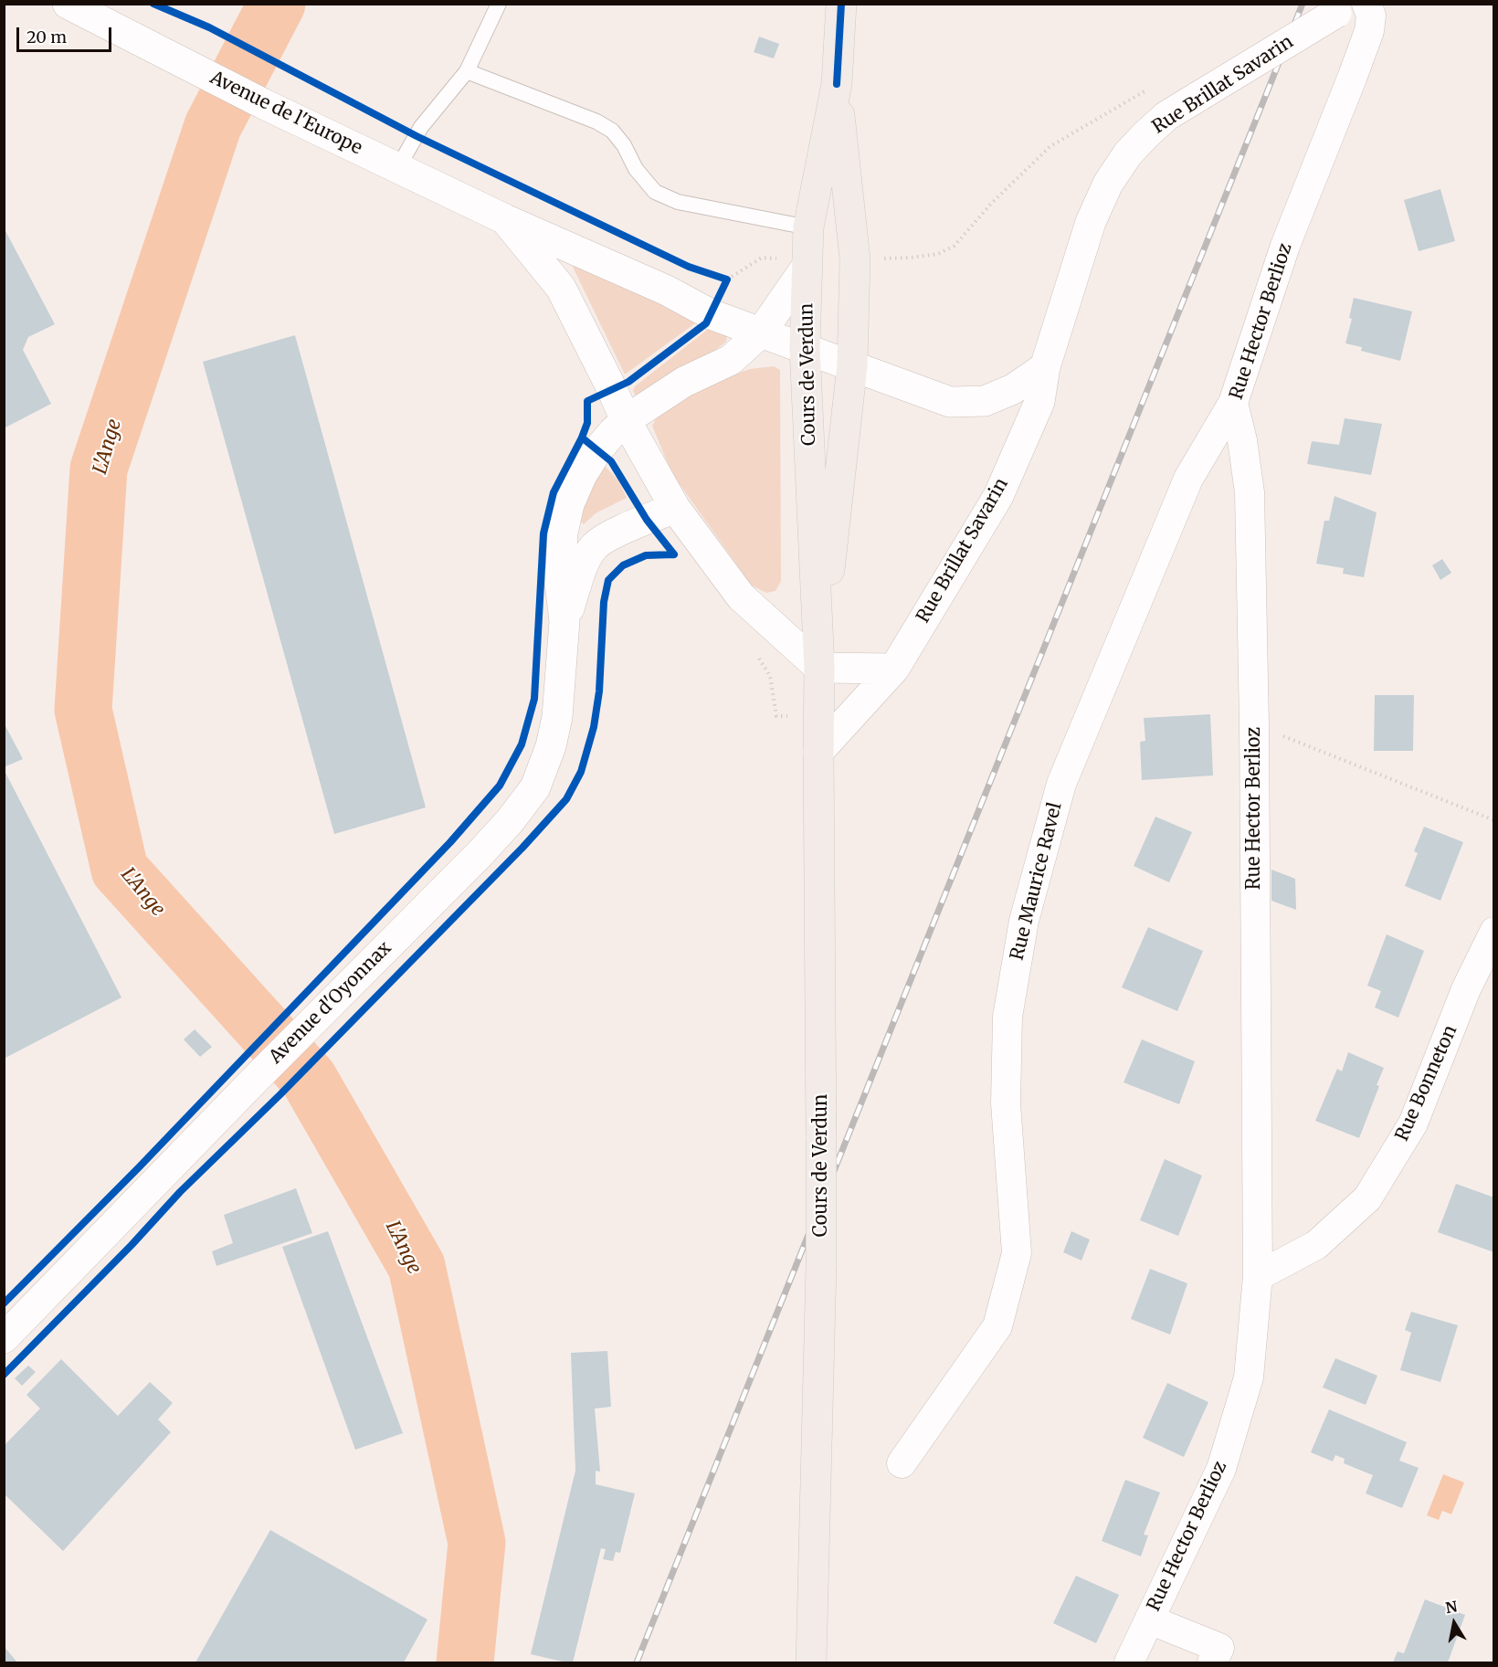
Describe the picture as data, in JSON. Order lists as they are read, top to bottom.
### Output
{
  "streets": {
    "main road": [
      "Rue Brillat Savarin",
      "Avenue de l'Europe",
      "Cours de Verdun",
      "Avenue d'Oyonnax"
    ],
    "street": ["Rue Hector Berlioz", "Rue Maurice Ravel", "Rue Bonneton"]
  },
  "crossings": [
    ["Rue Brillat Savarin", "Cours de Verdun"],
    ["Avenue de l'Europe", "Cours de Verdun"],
    ["Avenue de l'Europe", "Avenue d'Oyonnax"],
    ["Rue Hector Berlioz", "Rue Maurice Ravel"],
    ["Rue Hector Berlioz", "Rue Bonneton"]
  ],
  "water": ["L'Ange"],
  "scale_bar": "20 m",
  "north": "top"
}
